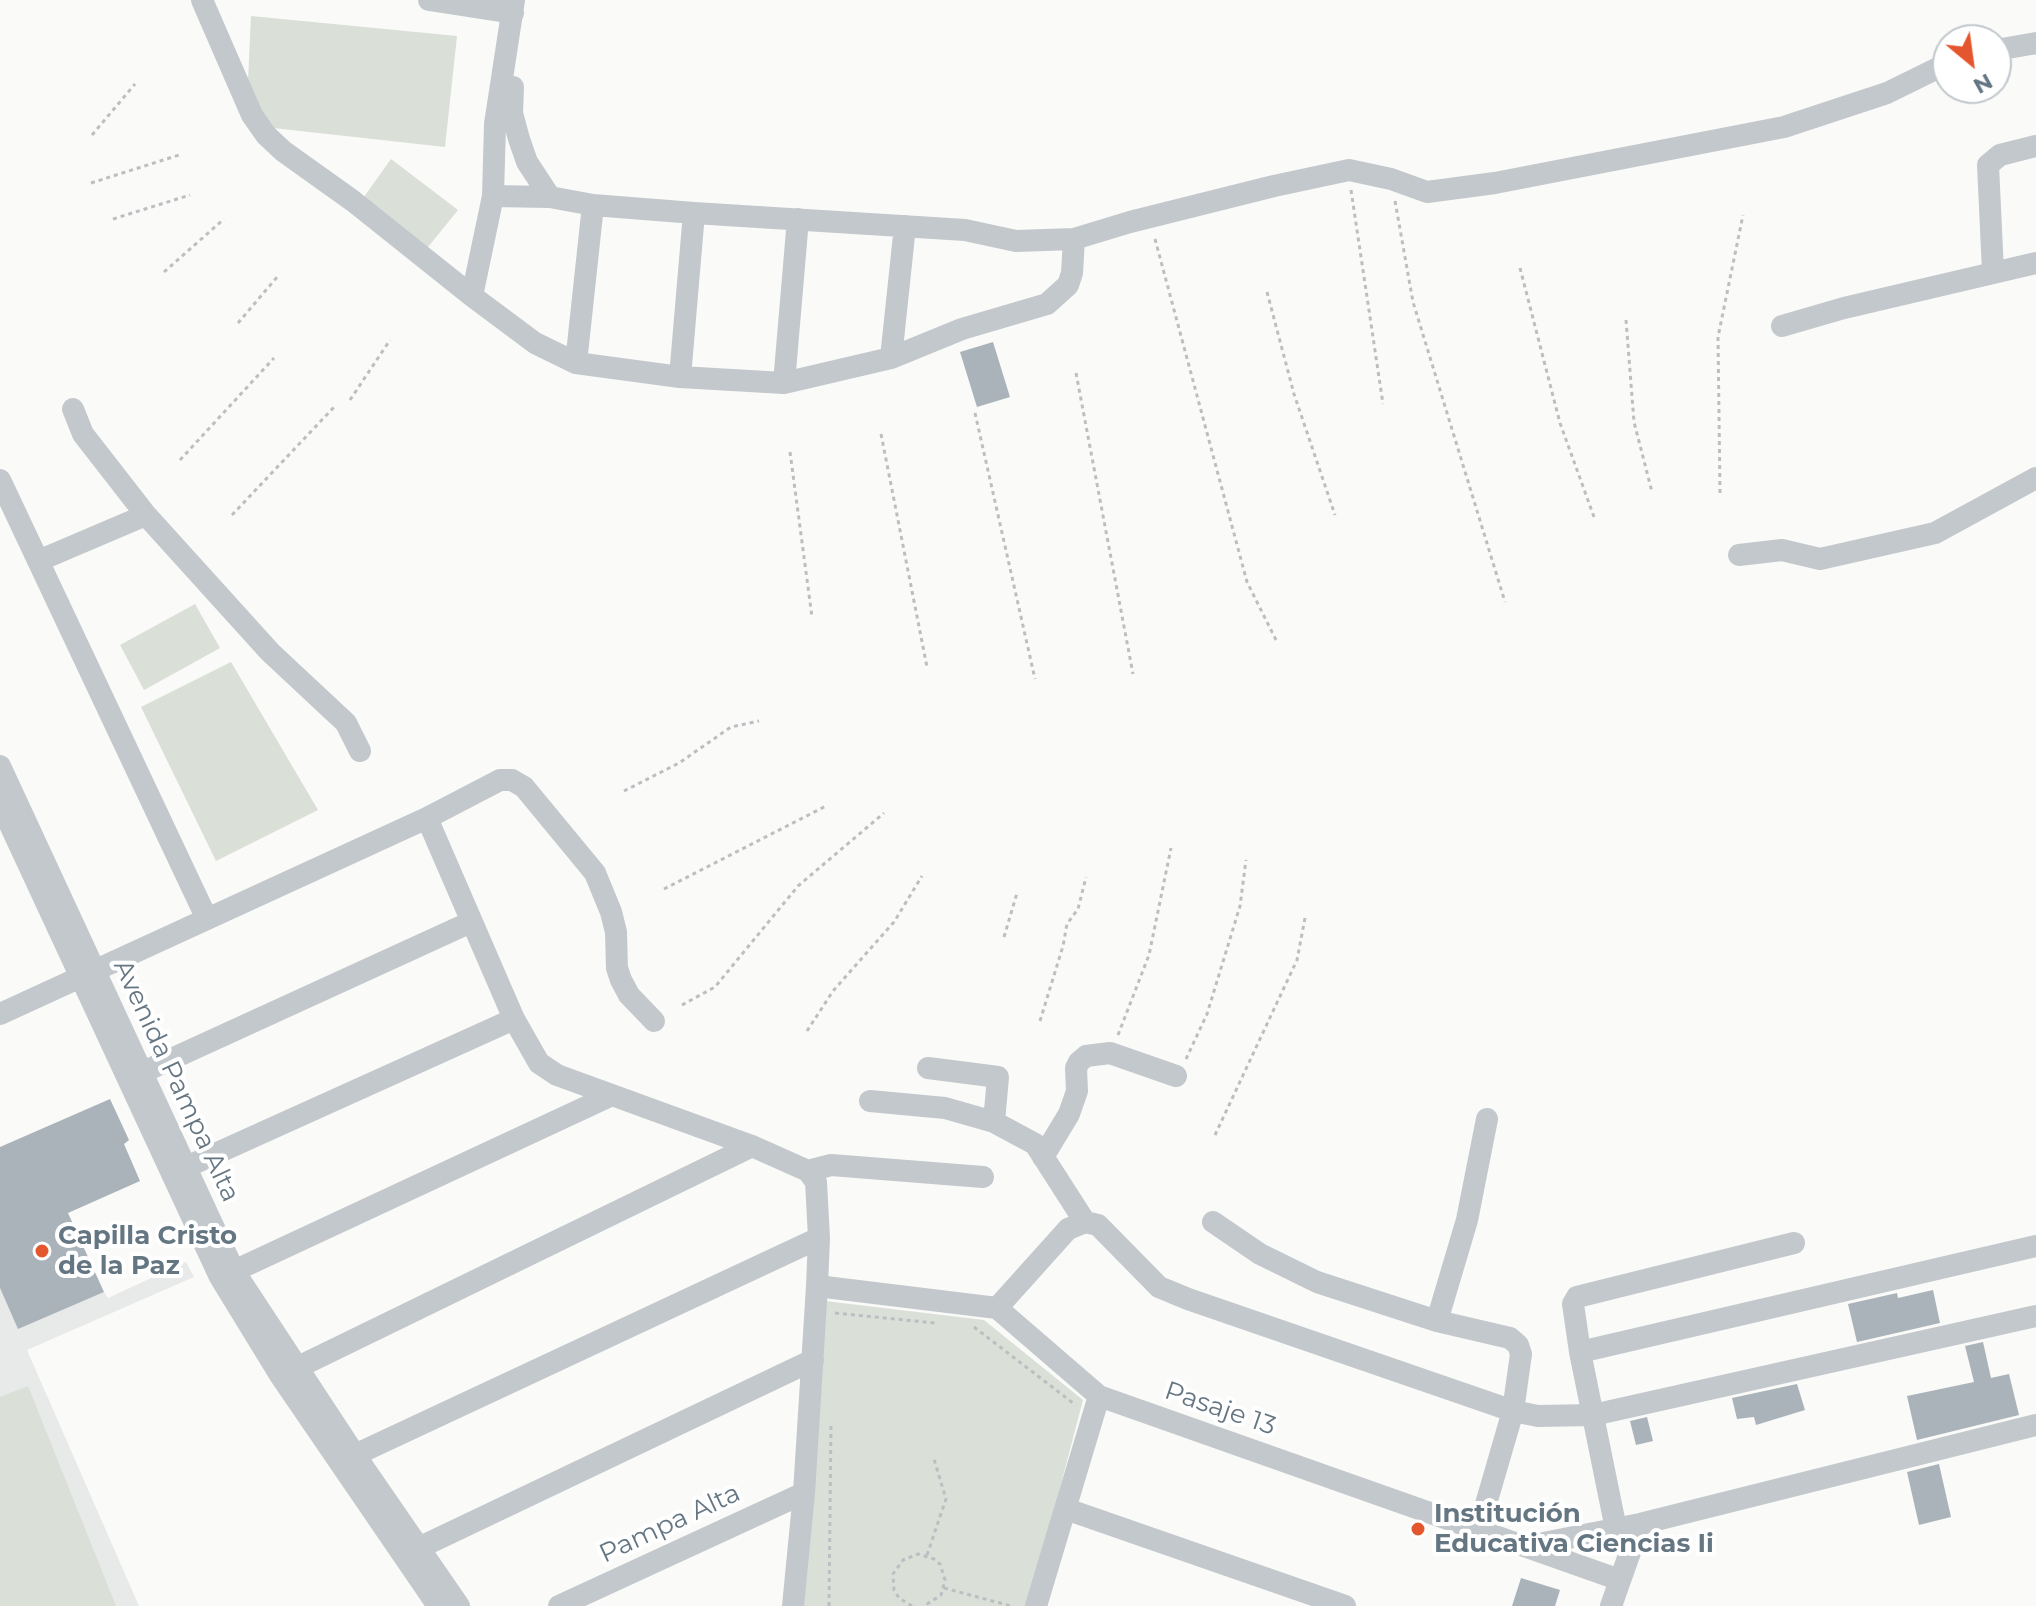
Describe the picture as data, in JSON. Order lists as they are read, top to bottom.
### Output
{
  "streets": {
    "street": ["Avenida Pampa Alta", "Pasaje 13", "Pampa Alta"]
  },
  "places": ["Capilla Cristo de la Paz", "Institución Educativa Ciencias Ii"],
  "north": "bottom right"
}
